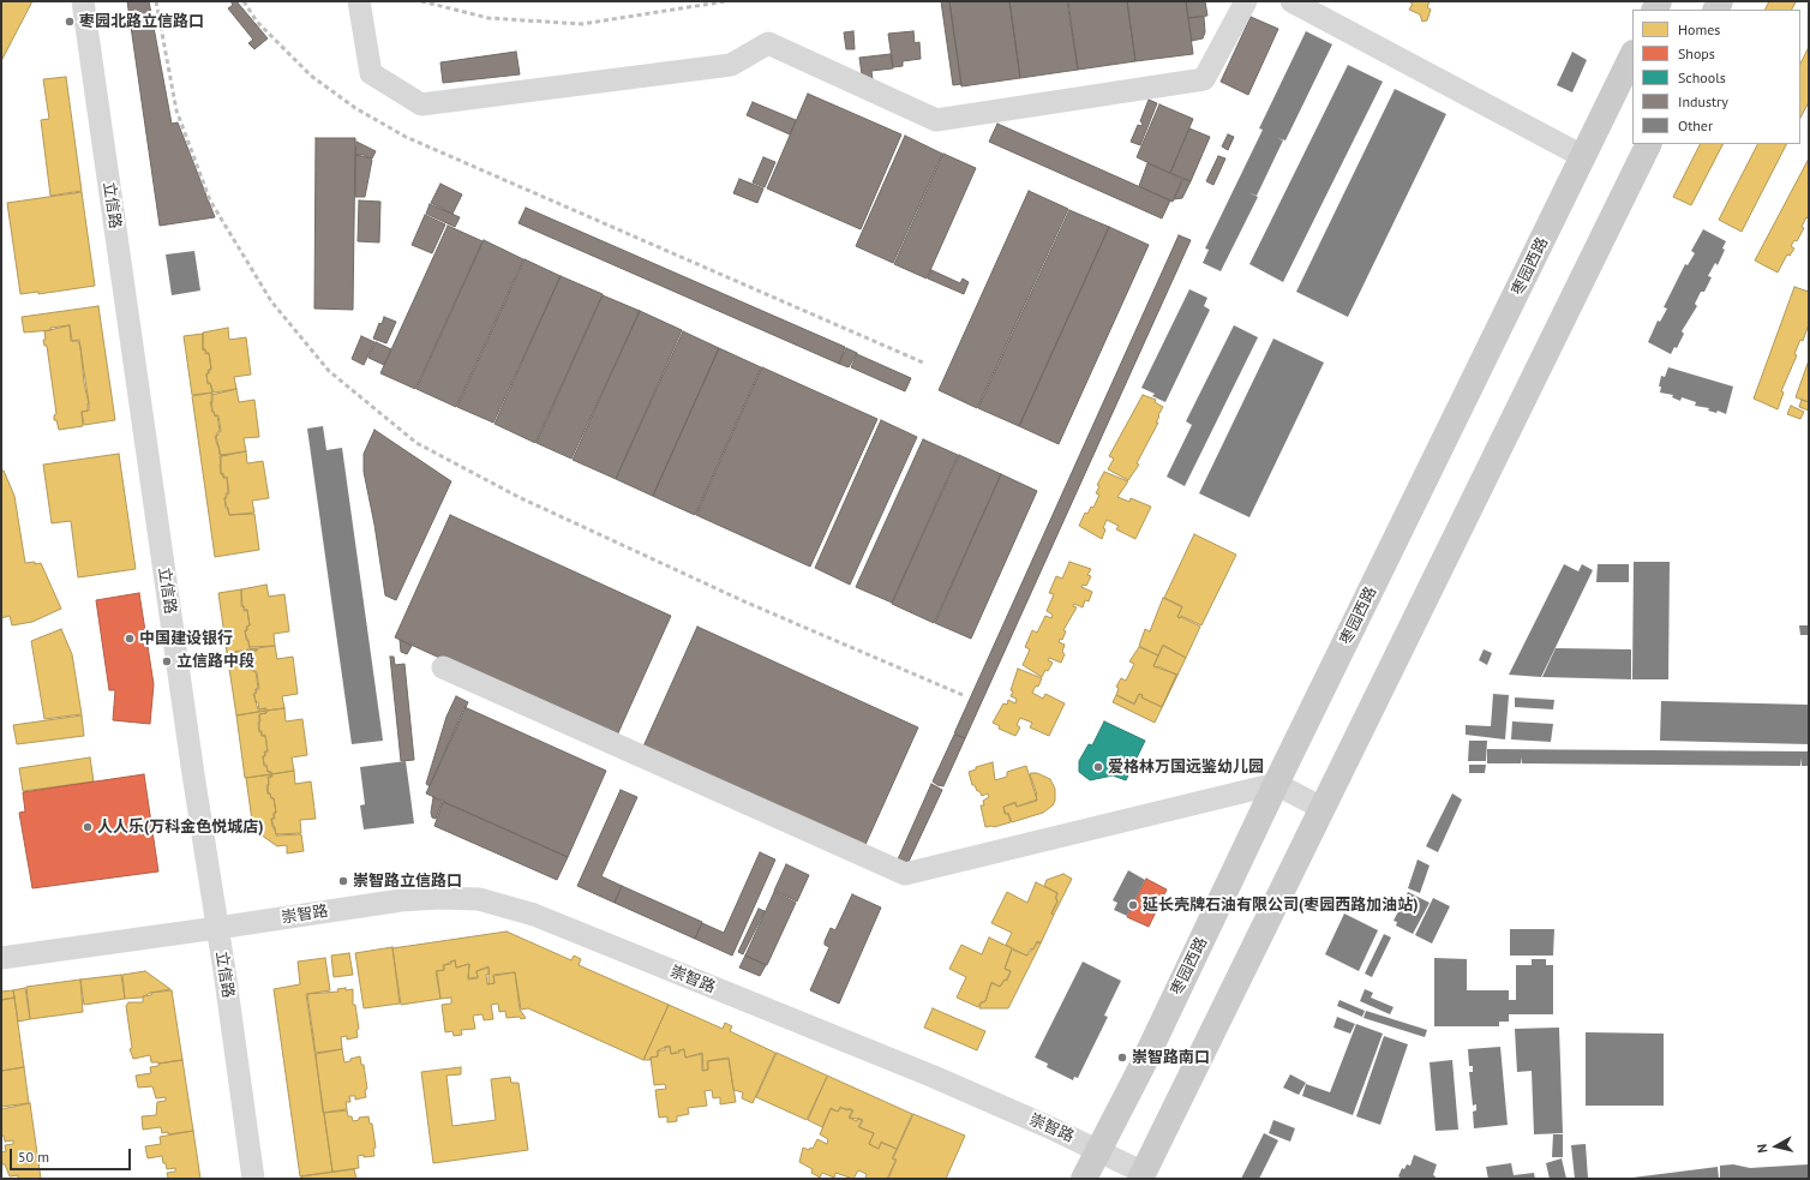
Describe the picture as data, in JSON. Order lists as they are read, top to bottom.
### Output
{
  "streets": {
    "main road": ["枣园西路"],
    "street": ["立信路", "崇智路"]
  },
  "crossings": [
    ["立信路", "崇智路"],
    ["枣园西路", "崇智路"]
  ],
  "places": [
    "枣园北路立信路口",
    "中国建设银行",
    "立信路中段",
    "爱格林万国远鉴幼儿园",
    "人人乐(万科金色悦城店)",
    "崇智路立信路口",
    "延长壳牌石油有限公司(枣园西路加油站)",
    "崇智路南口"
  ],
  "legend": [
    "Homes",
    "Shops",
    "Schools",
    "Industry",
    "Other"
  ],
  "scale_bar": "50 m",
  "north": "left"
}
